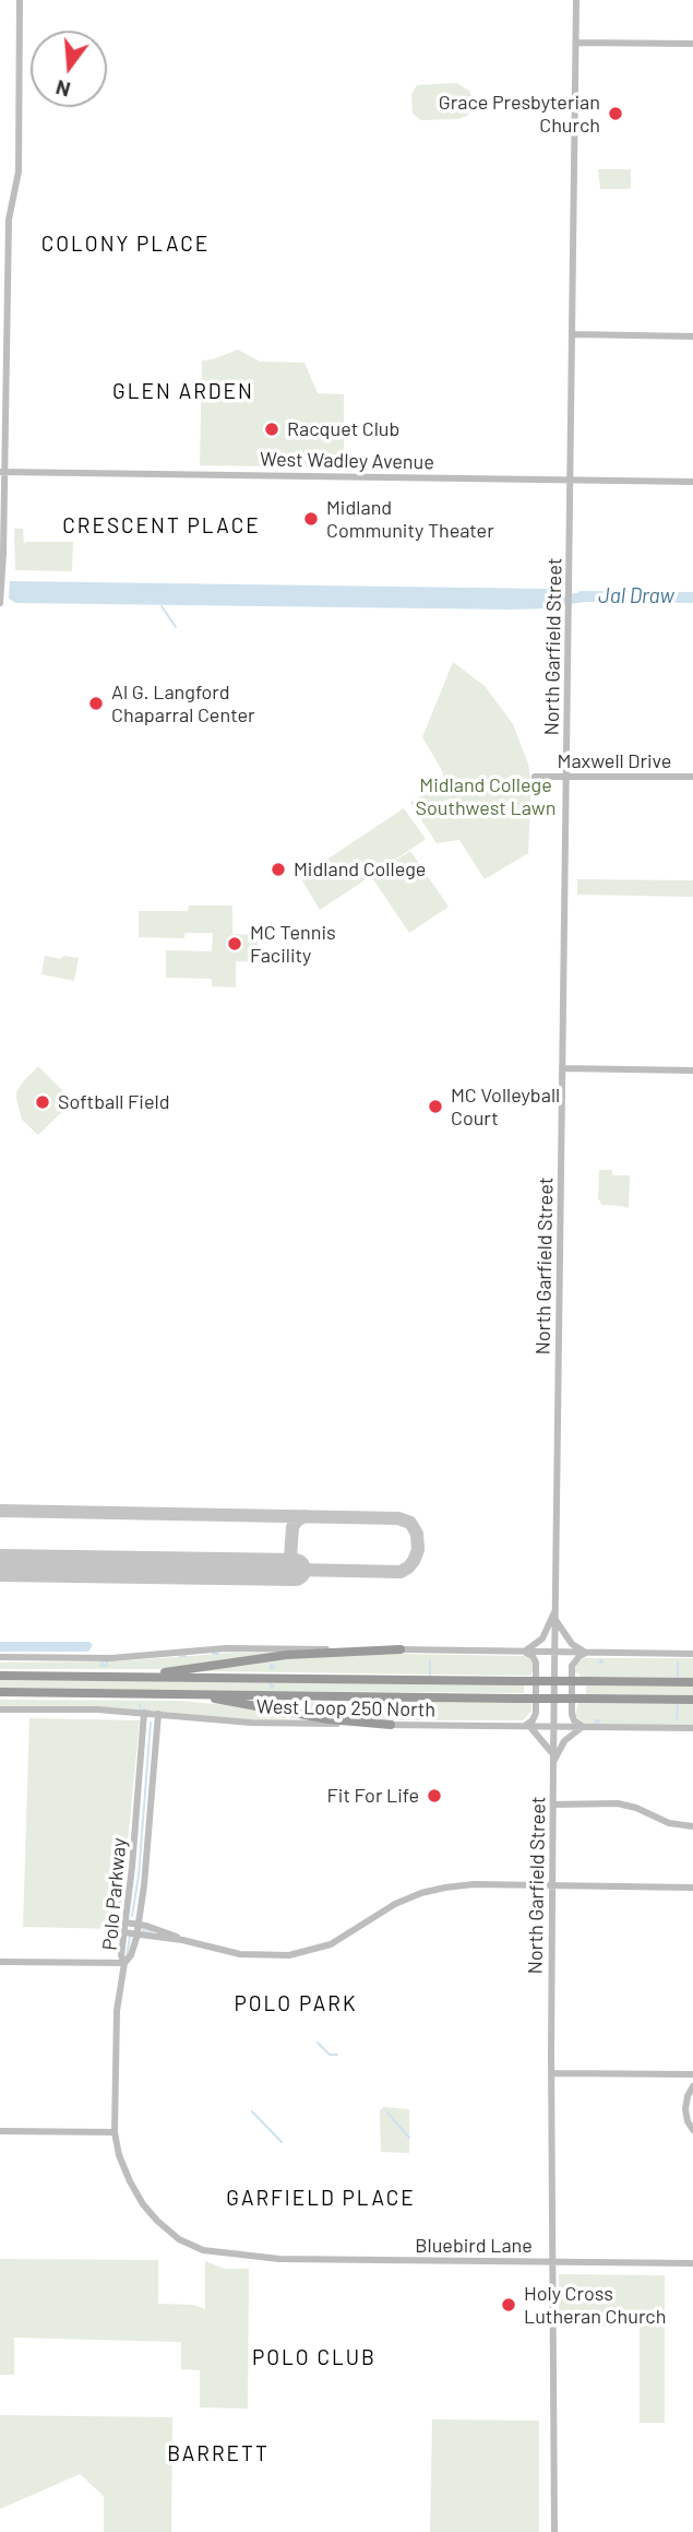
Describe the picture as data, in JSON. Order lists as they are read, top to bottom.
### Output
{
  "streets": {
    "main road": [
      "West Wadley Avenue",
      "North Garfield Street",
      "Maxwell Drive",
      "West Loop 250 North",
      "Polo Parkway",
      "Bluebird Lane"
    ]
  },
  "crossings": [
    ["West Wadley Avenue", "North Garfield Street"],
    ["North Garfield Street", "Maxwell Drive"],
    ["North Garfield Street", "West Loop 250 North"],
    ["North Garfield Street", "Bluebird Lane"],
    ["West Loop 250 North", "Polo Parkway"],
    ["Polo Parkway", "Bluebird Lane"]
  ],
  "districts": [
    "COLONY PLACE",
    "GLEN ARDEN",
    "CRESCENT PLACE",
    "POLO PARK",
    "GARFIELD PLACE",
    "POLO CLUB",
    "BARRETT"
  ],
  "water": ["Jal Draw"],
  "parks": ["Midland College Southwest Lawn"],
  "places": [
    "Grace Presbyterian Church",
    "Racquet Club",
    "Midland Community Theater",
    "Al G. Langford Chaparral Center",
    "Midland College",
    "MC Tennis Facility",
    "Softball Field",
    "MC Volleyball Court",
    "Fit For Life",
    "Holy Cross Lutheran Church"
  ],
  "north": "bottom"
}
